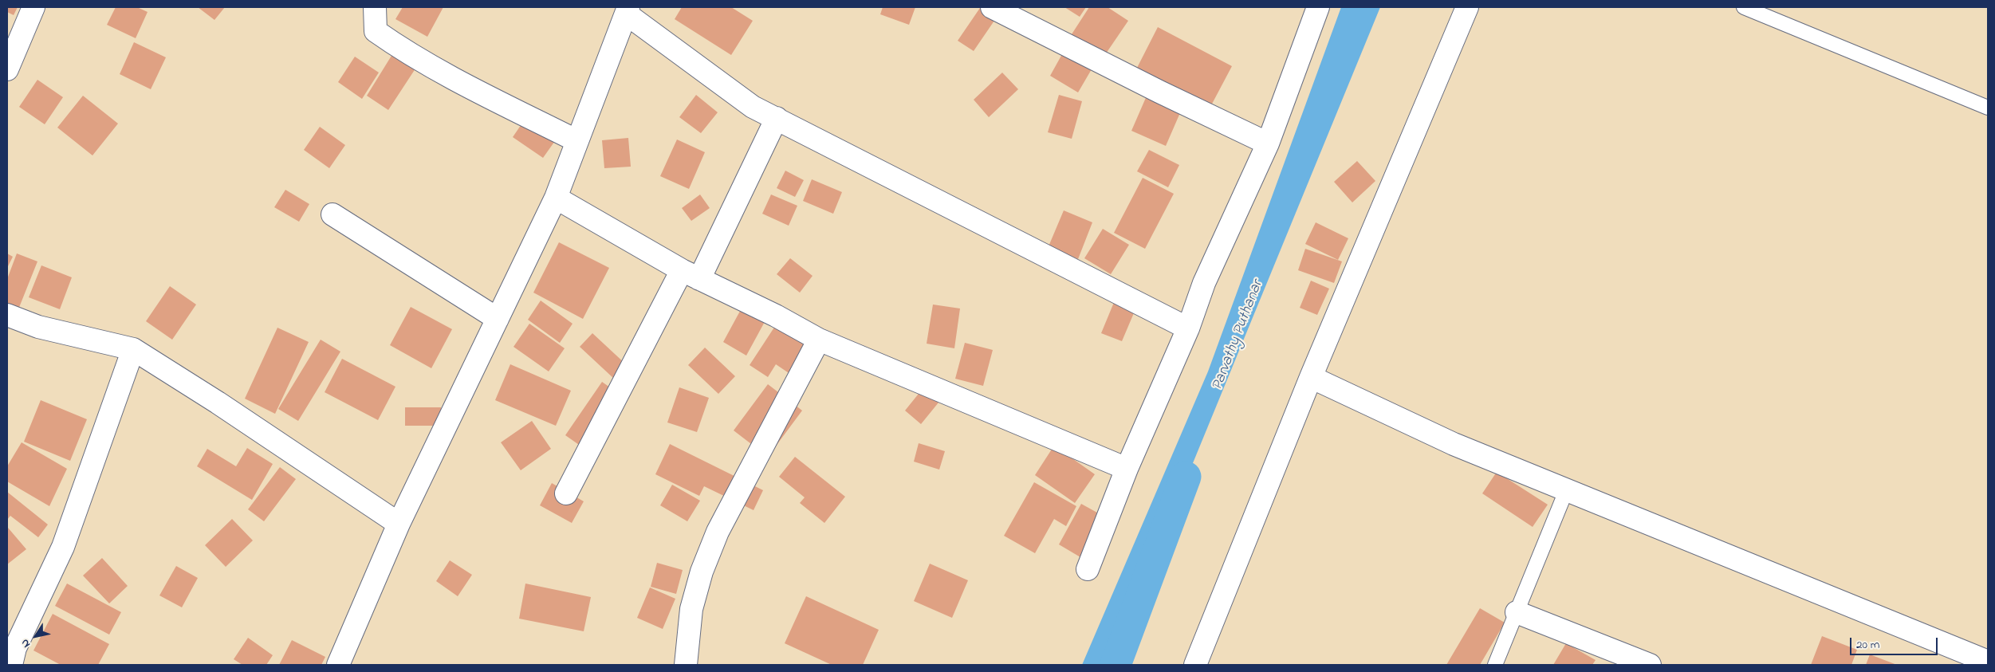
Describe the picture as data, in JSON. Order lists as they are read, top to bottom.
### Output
{
  "water": ["Parvathy Puthanar"],
  "scale_bar": "20 m",
  "north": "bottom left"
}
